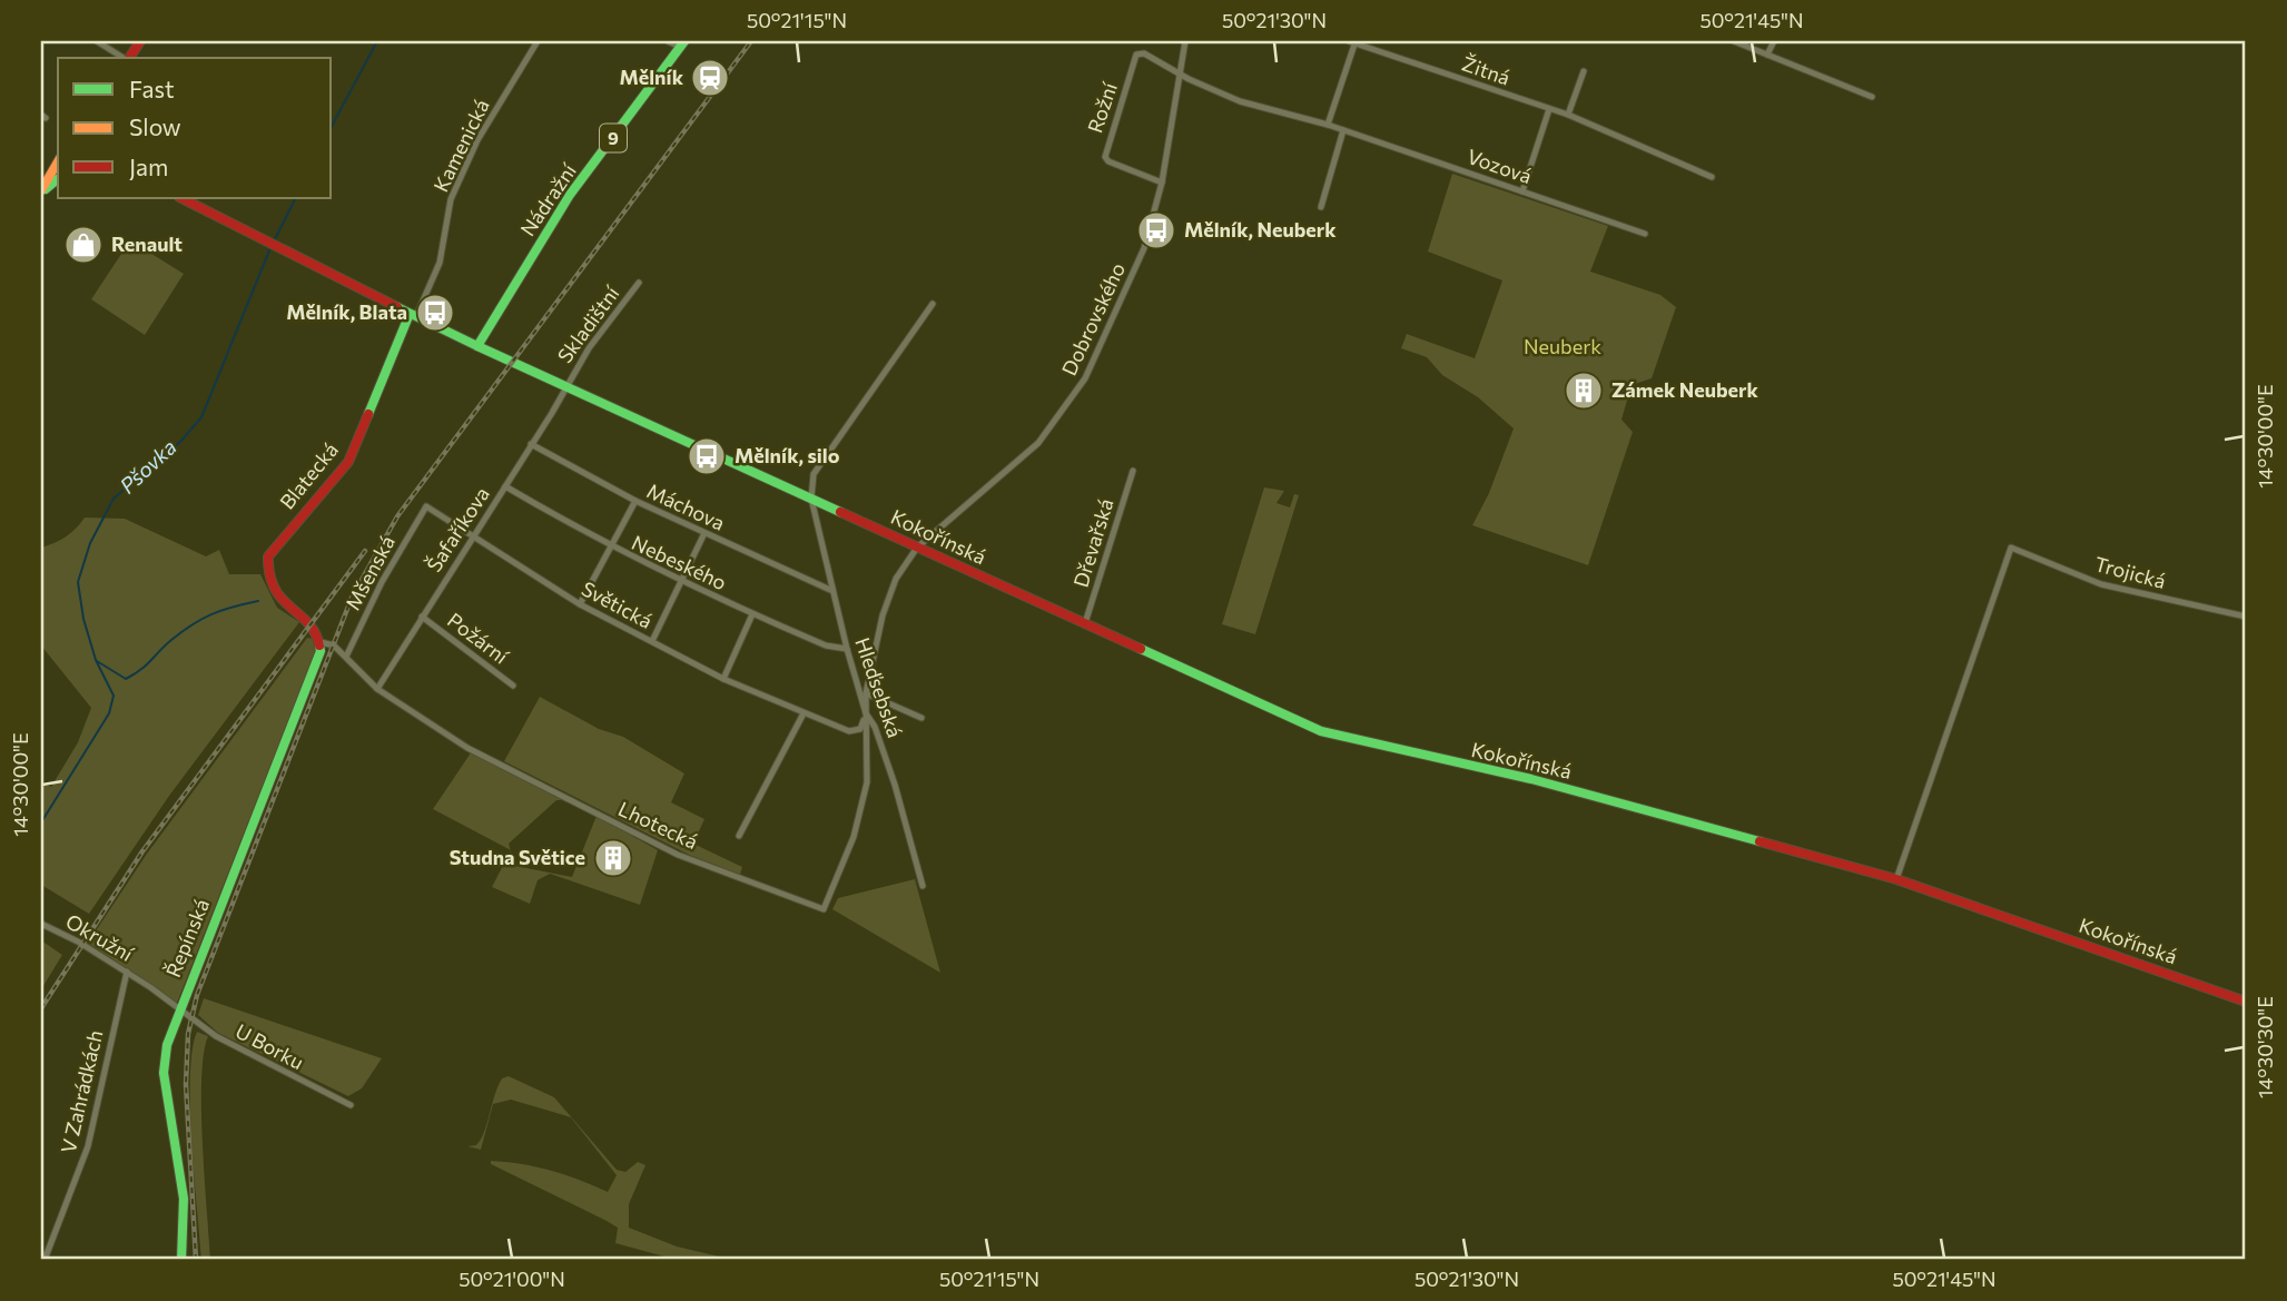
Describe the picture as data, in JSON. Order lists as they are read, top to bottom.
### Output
{
  "streets": {
    "main road": [
      "9",
      "Nádražní",
      "Blatecká",
      "Kokořínská",
      "Řepínská"
    ],
    "street": [
      "Žitná",
      "Rožní",
      "Kamenická",
      "Vozová",
      "Dobrovského",
      "Skladištní",
      "Máchova",
      "Šafaříkova",
      "Dřevařská",
      "Nebeského",
      "Mšenská",
      "Trojická",
      "Světická",
      "Požární",
      "Hleďsebská",
      "Lhotecká",
      "Okružní",
      "U Borku",
      "V Zahrádkách"
    ]
  },
  "crossings": [
    ["Rožní", "Vozová"],
    ["Rožní", "Dobrovského"],
    ["Kamenická", "Blatecká"],
    ["Kamenická", "Kokořínská"],
    ["Vozová", "Dobrovského"],
    ["Nádražní", "Kokořínská"],
    ["Dobrovského", "Kokořínská"],
    ["Dobrovského", "Světická"],
    ["Dobrovského", "Hleďsebská"],
    ["Dobrovského", "Lhotecká"],
    ["Skladištní", "Šafaříkova"],
    ["Skladištní", "Kokořínská"],
    ["Blatecká", "Kokořínská"],
    ["Blatecká", "Lhotecká"],
    ["Blatecká", "Řepínská"],
    ["Máchova", "Šafaříkova"],
    ["Máchova", "Hleďsebská"],
    ["Šafaříkova", "Kokořínská"],
    ["Šafaříkova", "Nebeského"],
    ["Šafaříkova", "Světická"],
    ["Šafaříkova", "Požární"],
    ["Šafaříkova", "Lhotecká"],
    ["Kokořínská", "Dřevařská"],
    ["Kokořínská", "Trojická"],
    ["Kokořínská", "Hleďsebská"],
    ["Nebeského", "Hleďsebská"],
    ["Mšenská", "Světická"],
    ["Mšenská", "Lhotecká"],
    ["Světická", "Hleďsebská"],
    ["Světická", "Lhotecká"],
    ["Hleďsebská", "Lhotecká"],
    ["Lhotecká", "Řepínská"],
    ["Okružní", "Řepínská"],
    ["Okružní", "U Borku"],
    ["Okružní", "V Zahrádkách"],
    ["Řepínská", "U Borku"]
  ],
  "water": ["Pšovka"],
  "parks": ["Neuberk"],
  "places": {
    "station": ["Mělník"],
    "bus stop": ["Mělník, Neuberk", "Mělník, Blata", "Mělník, silo"],
    "shop": ["Renault"],
    "building": ["Zámek Neuberk", "Studna Světice"]
  },
  "legend": ["Fast", "Slow", "Jam"],
  "coordinates": [
    "50°21'15\"N",
    "50°21'30\"N",
    "50°21'45\"N",
    "14°30'00\"E",
    "14°30'30\"E",
    "50°21'00\"N"
  ]
}
